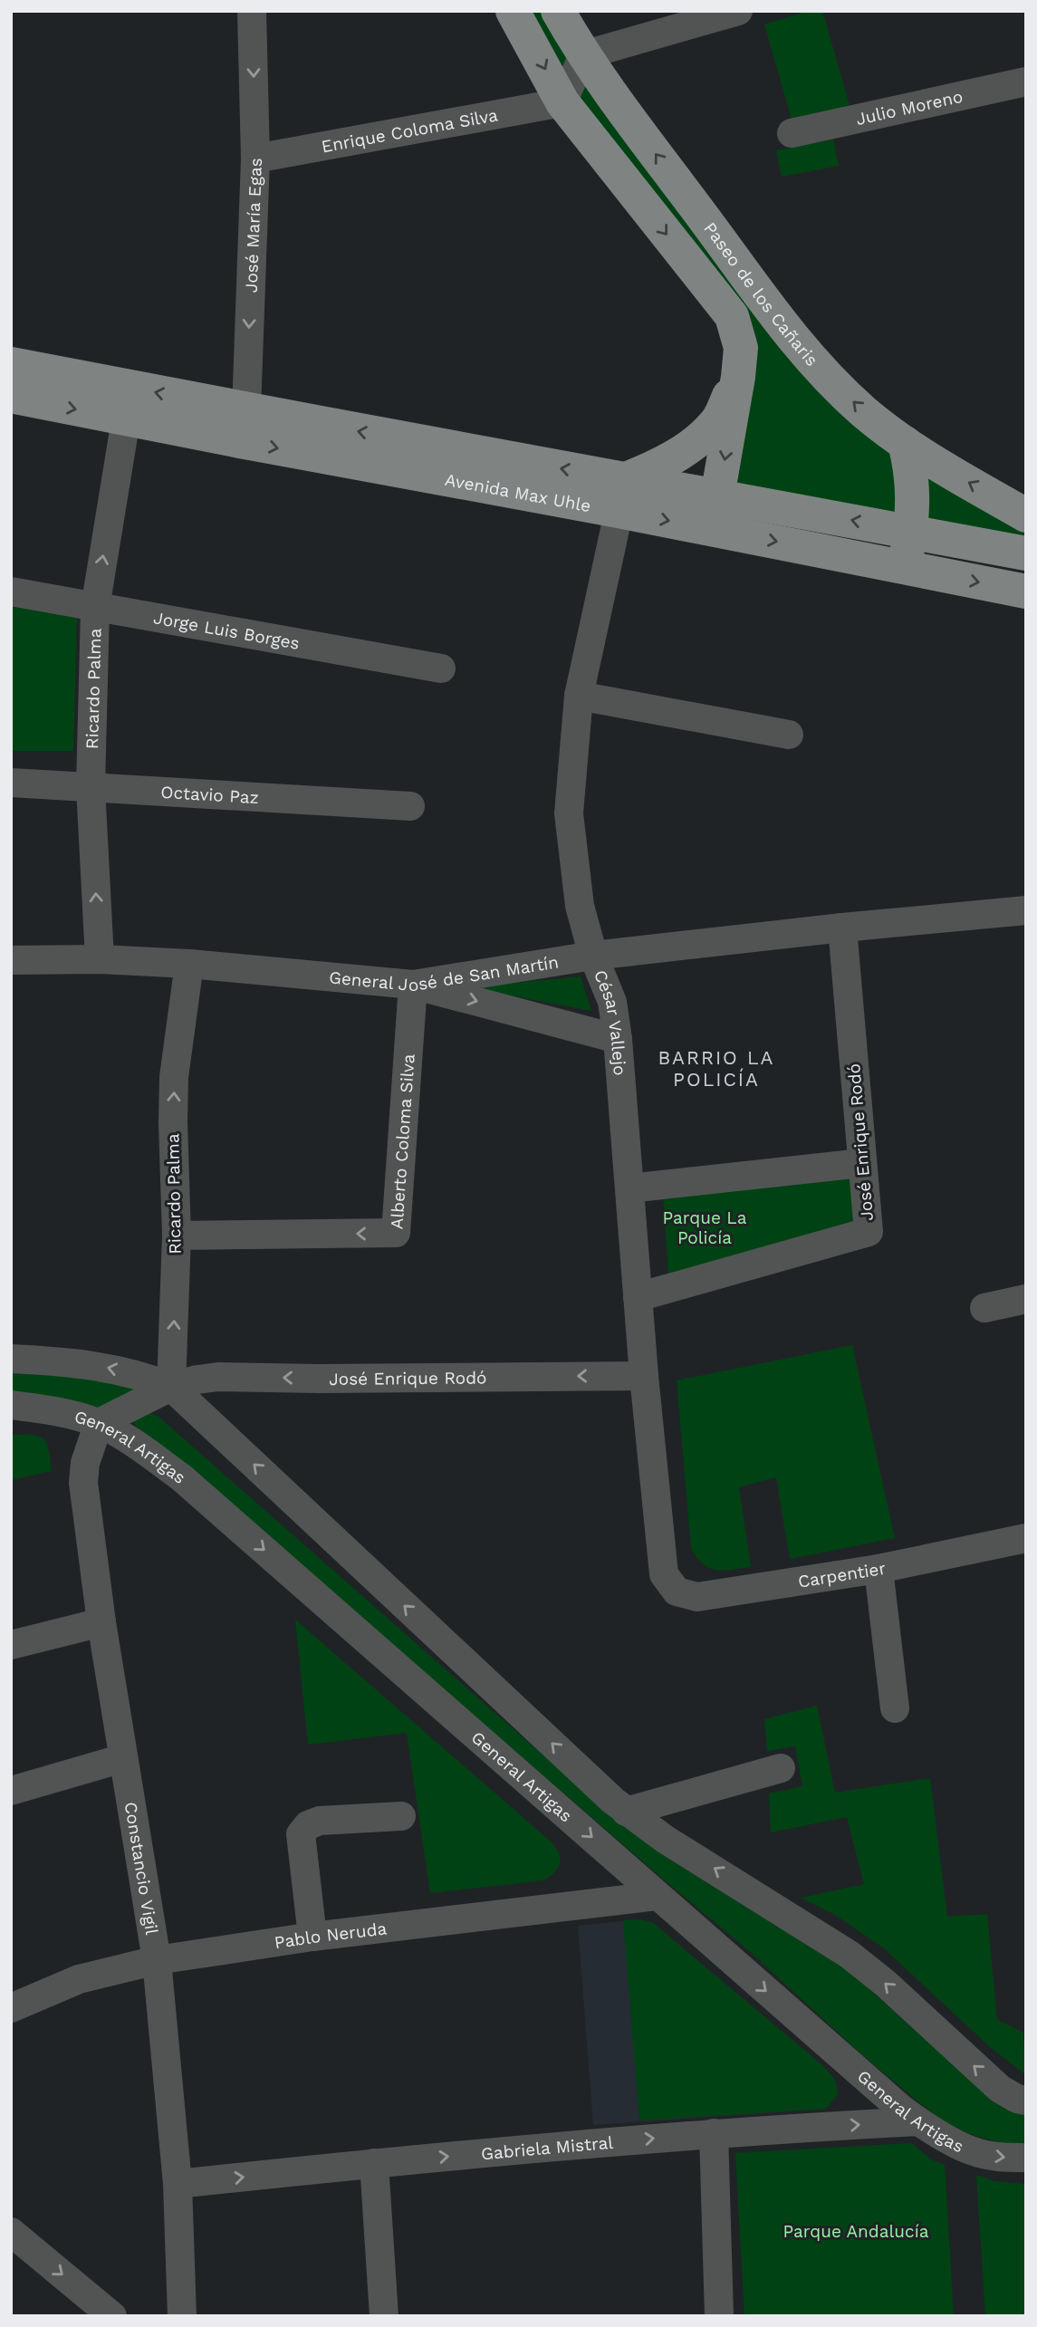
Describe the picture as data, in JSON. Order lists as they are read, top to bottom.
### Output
{
  "streets": {
    "main road": ["Paseo de los Cañaris", "Avenida Max Uhle"],
    "street": [
      "Julio Moreno",
      "Enrique Coloma Silva",
      "José María Egas",
      "Jorge Luis Borges",
      "Ricardo Palma",
      "Octavio Paz",
      "General José de San Martín",
      "César Vallejo",
      "Alberto Coloma Silva",
      "José Enrique Rodó",
      "General Artigas",
      "Carpentier",
      "Constancio Vigil",
      "Pablo Neruda",
      "Gabriela Mistral"
    ]
  },
  "crossings": [
    ["Enrique Coloma Silva", "José María Egas"],
    ["José María Egas", "Avenida Max Uhle"],
    ["Avenida Max Uhle", "Ricardo Palma"],
    ["Avenida Max Uhle", "César Vallejo"],
    ["Jorge Luis Borges", "Ricardo Palma"],
    ["Ricardo Palma", "Octavio Paz"],
    ["Ricardo Palma", "General José de San Martín"],
    ["Ricardo Palma", "Alberto Coloma Silva"],
    ["Ricardo Palma", "José Enrique Rodó"],
    ["General José de San Martín", "César Vallejo"],
    ["General José de San Martín", "Alberto Coloma Silva"],
    ["General José de San Martín", "José Enrique Rodó"],
    ["César Vallejo", "José Enrique Rodó"],
    ["César Vallejo", "Carpentier"],
    ["José Enrique Rodó", "General Artigas"],
    ["José Enrique Rodó", "Constancio Vigil"],
    ["General Artigas", "Constancio Vigil"],
    ["General Artigas", "Pablo Neruda"],
    ["General Artigas", "Gabriela Mistral"],
    ["Constancio Vigil", "Pablo Neruda"],
    ["Constancio Vigil", "Gabriela Mistral"]
  ],
  "one_way": [
    "José María Egas",
    "Ricardo Palma",
    "José Enrique Rodó",
    "Gabriela Mistral"
  ],
  "districts": ["BARRIO LA POLICÍA"],
  "parks": ["Parque La Policía", "Parque Andalucía"]
}
